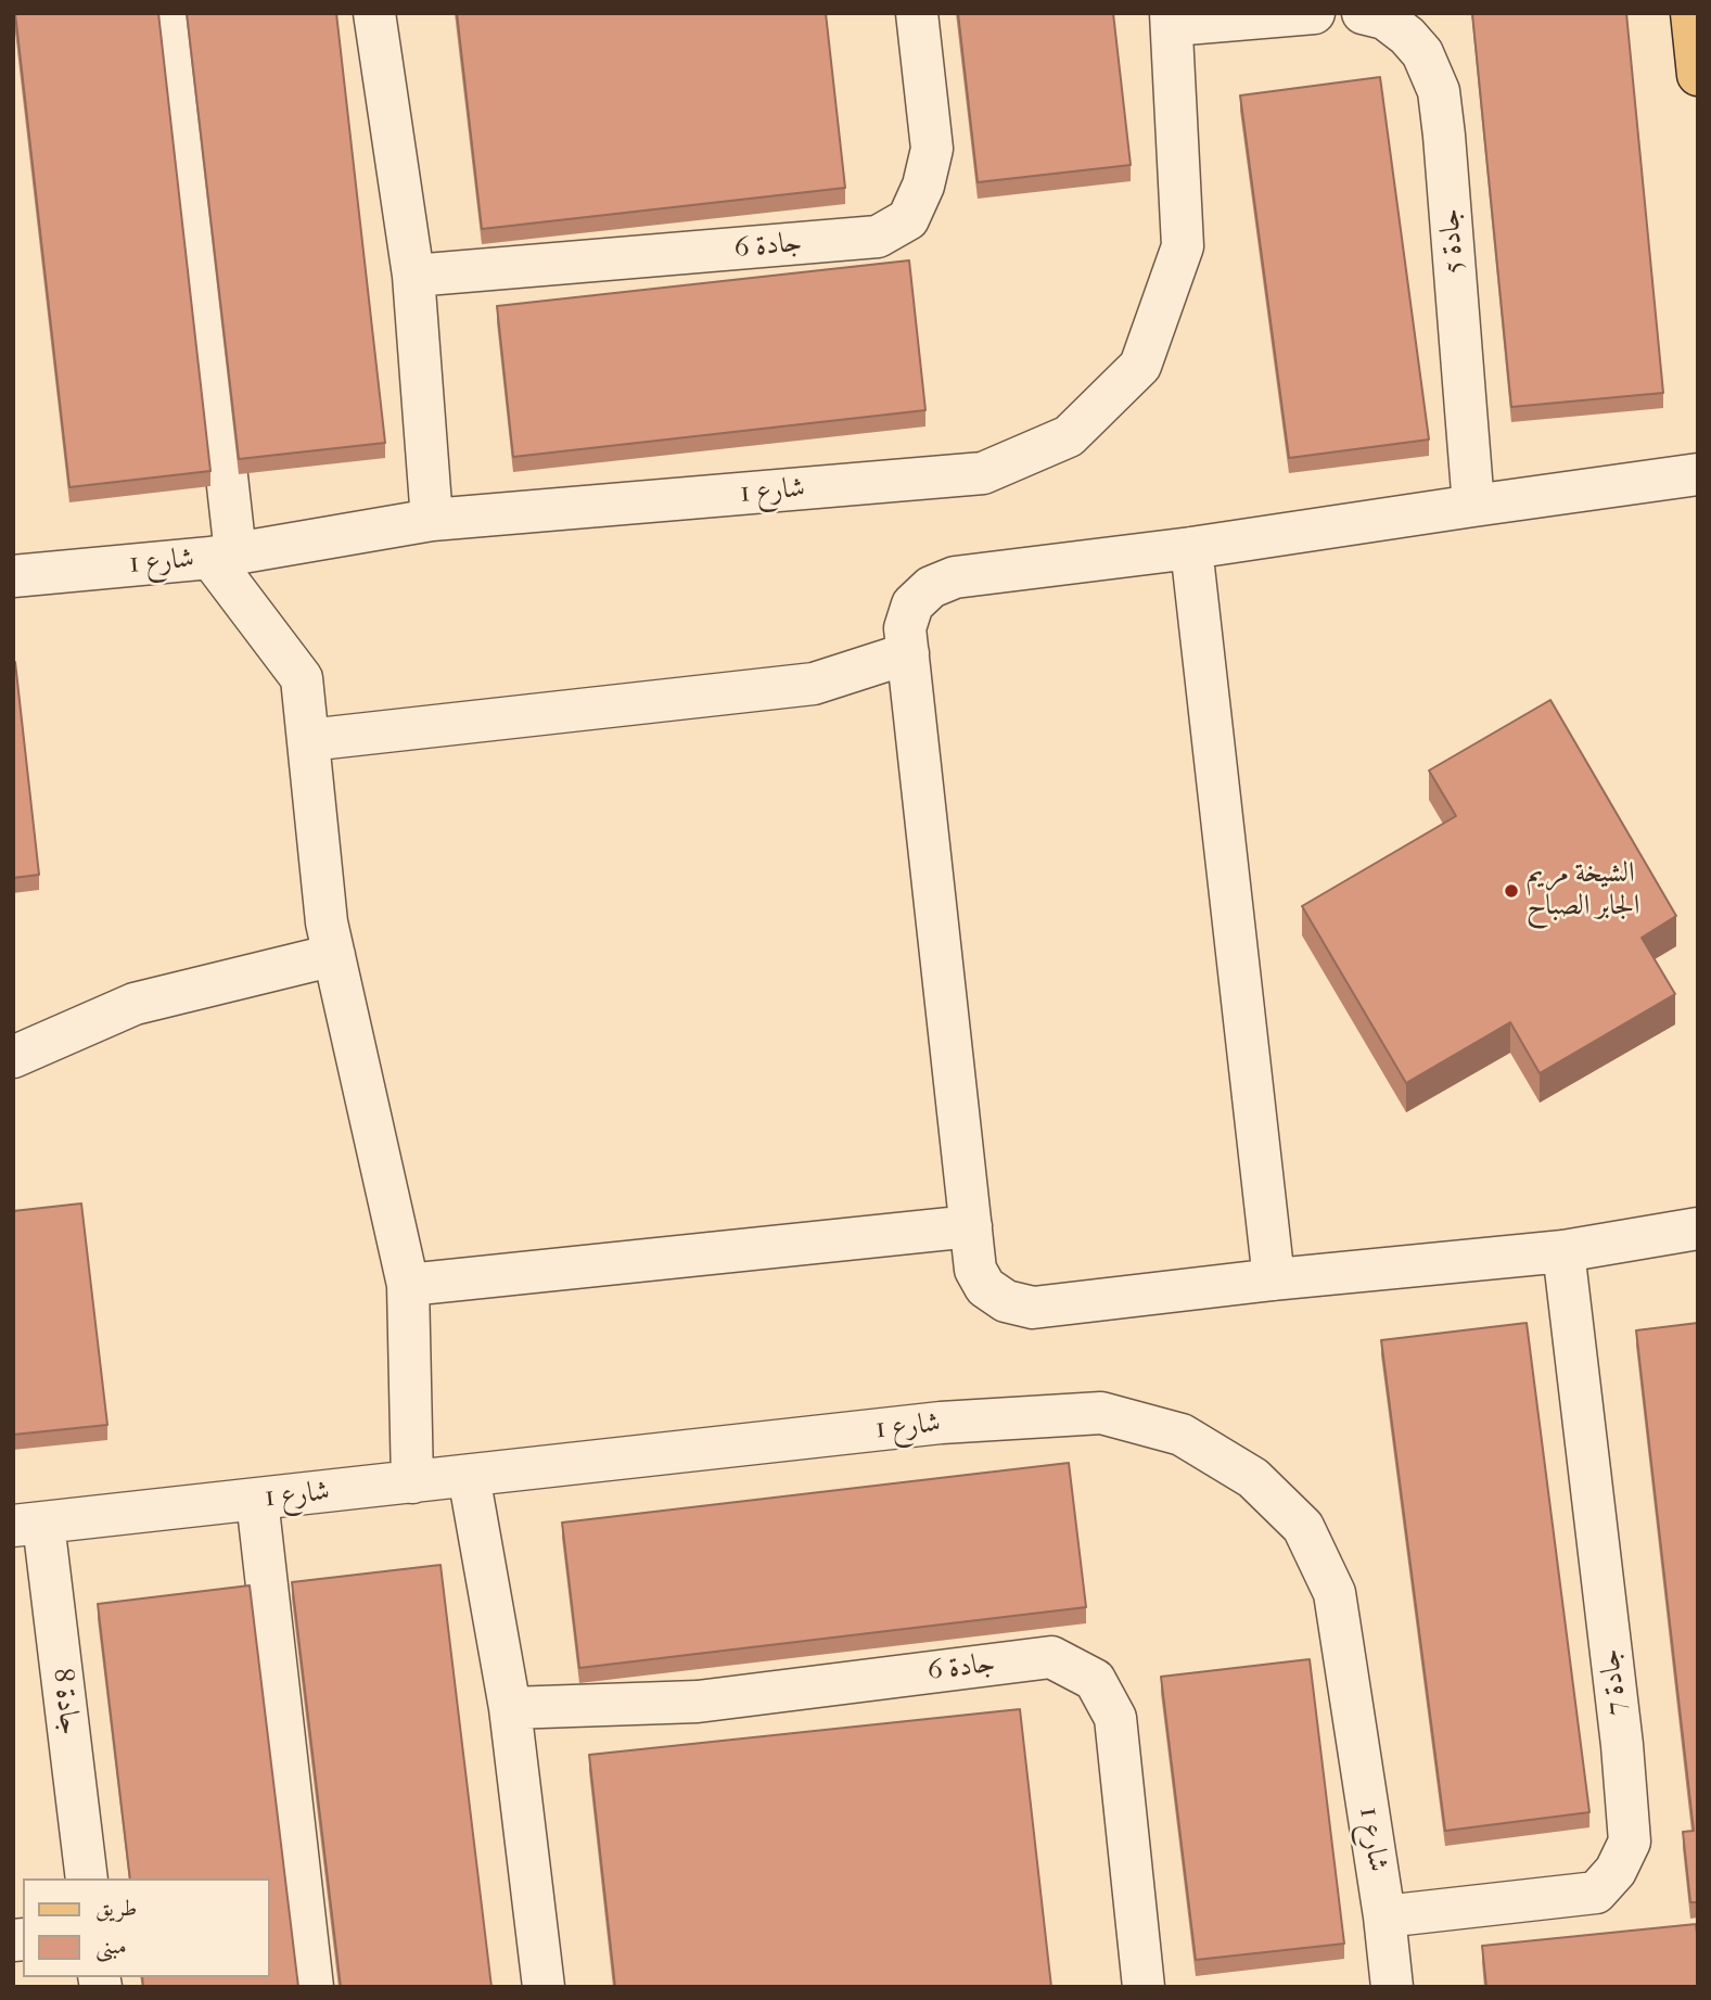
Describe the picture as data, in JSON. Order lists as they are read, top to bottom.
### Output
{
  "streets": {
    "street": [
      "جادة 5",
      "جادة 6",
      "شارع 1",
      "جادة 7",
      "جادة 8"
    ]
  },
  "crossings": [
    ["شارع 1", "جادة 7"],
    ["شارع 1", "جادة 8"]
  ],
  "places": ["الشيخة مريم الجابر الصباح"],
  "legend": ["طريق", "مبنى"]
}
